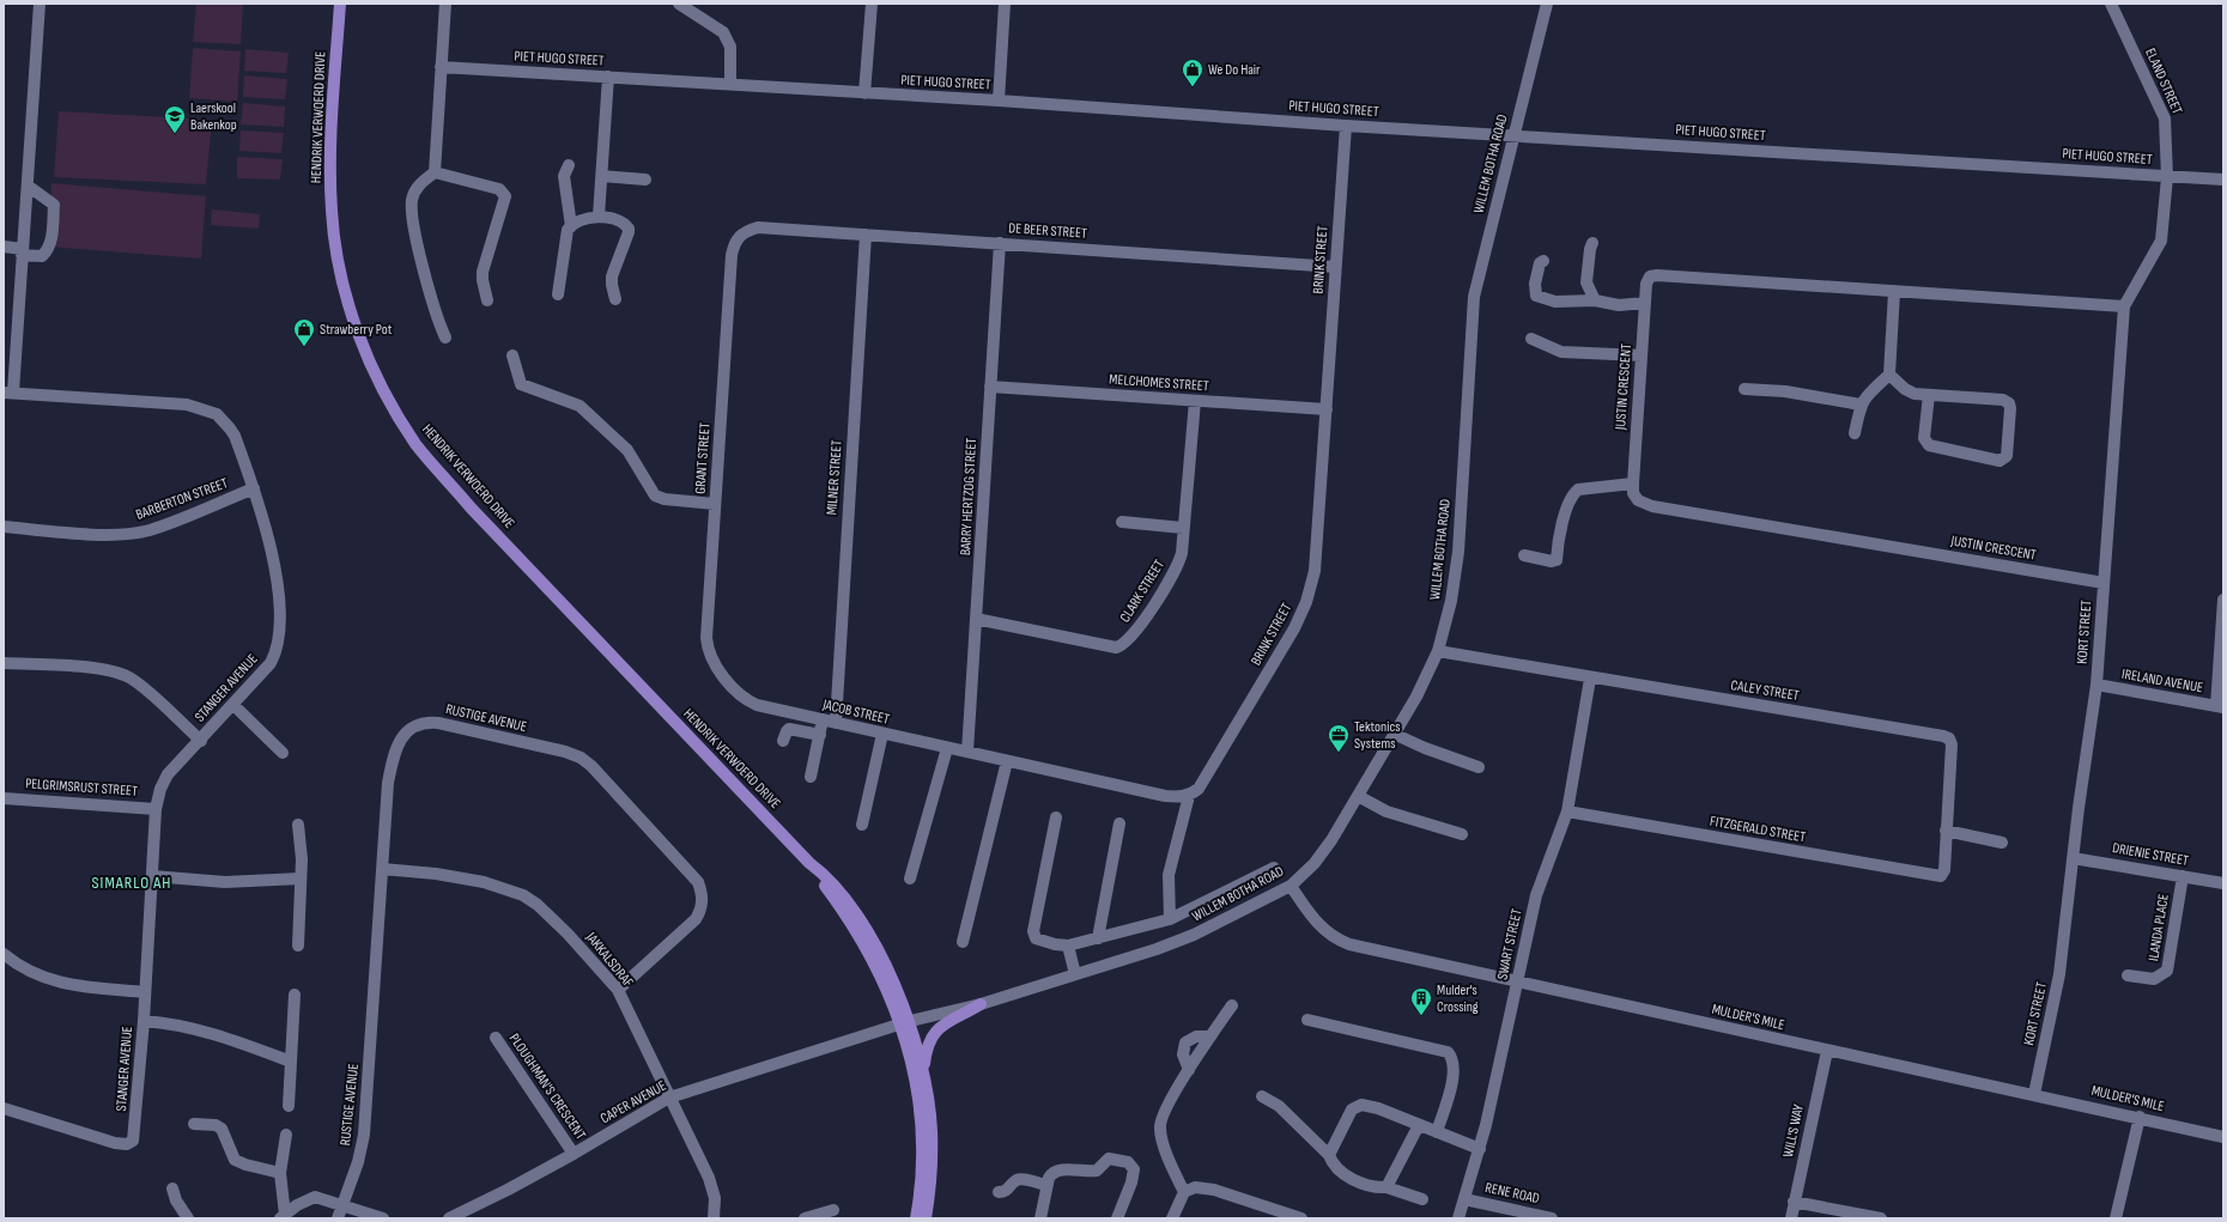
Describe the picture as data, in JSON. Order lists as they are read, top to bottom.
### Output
{
  "streets": {
    "main road": ["HENDRIK VERWOERD DRIVE"],
    "street": [
      "PIET HUGO STREET",
      "ELAND STREET",
      "WILLEM BOTHA ROAD",
      "DE BEER STREET",
      "BRINK STREET",
      "MELCHOMES STREET",
      "JUSTIN CRESCENT",
      "GRANT STREET",
      "MILNER STREET",
      "BARRY HERTZOG STREET",
      "BARBERTON STREET",
      "CLARK STREET",
      "KORT STREET",
      "IRELAND AVENUE",
      "STANGER AVENUE",
      "CALEY STREET",
      "JACOB STREET",
      "RUSTIGE AVENUE",
      "PELGRIMSRUST STREET",
      "FITZGERALD STREET",
      "DRIENIE STREET",
      "ILANDA PLACE",
      "SWART STREET",
      "JAKKALSDRAF",
      "MULDER'S MILE",
      "PLOUGHMAN'S CRESCENT",
      "CAPER AVENUE",
      "WILL'S WAY",
      "RENE ROAD"
    ]
  },
  "crossings": [
    ["PIET HUGO STREET", "ELAND STREET"],
    ["PIET HUGO STREET", "WILLEM BOTHA ROAD"],
    ["PIET HUGO STREET", "BRINK STREET"],
    ["PIET HUGO STREET", "KORT STREET"],
    ["ELAND STREET", "KORT STREET"],
    ["HENDRIK VERWOERD DRIVE", "WILLEM BOTHA ROAD"],
    ["HENDRIK VERWOERD DRIVE", "CAPER AVENUE"],
    ["WILLEM BOTHA ROAD", "CALEY STREET"],
    ["WILLEM BOTHA ROAD", "MULDER'S MILE"],
    ["WILLEM BOTHA ROAD", "CAPER AVENUE"],
    ["DE BEER STREET", "BRINK STREET"],
    ["DE BEER STREET", "GRANT STREET"],
    ["DE BEER STREET", "MILNER STREET"],
    ["DE BEER STREET", "BARRY HERTZOG STREET"],
    ["BRINK STREET", "MELCHOMES STREET"],
    ["MELCHOMES STREET", "BARRY HERTZOG STREET"],
    ["MELCHOMES STREET", "CLARK STREET"],
    ["JUSTIN CRESCENT", "KORT STREET"],
    ["GRANT STREET", "JACOB STREET"],
    ["MILNER STREET", "JACOB STREET"],
    ["BARRY HERTZOG STREET", "CLARK STREET"],
    ["BARRY HERTZOG STREET", "JACOB STREET"],
    ["BARBERTON STREET", "STANGER AVENUE"],
    ["KORT STREET", "IRELAND AVENUE"],
    ["KORT STREET", "DRIENIE STREET"],
    ["KORT STREET", "MULDER'S MILE"],
    ["STANGER AVENUE", "PELGRIMSRUST STREET"],
    ["CALEY STREET", "FITZGERALD STREET"],
    ["CALEY STREET", "SWART STREET"],
    ["RUSTIGE AVENUE", "JAKKALSDRAF"],
    ["FITZGERALD STREET", "SWART STREET"],
    ["DRIENIE STREET", "ILANDA PLACE"],
    ["SWART STREET", "MULDER'S MILE"],
    ["SWART STREET", "RENE ROAD"],
    ["JAKKALSDRAF", "CAPER AVENUE"],
    ["MULDER'S MILE", "WILL'S WAY"],
    ["PLOUGHMAN'S CRESCENT", "CAPER AVENUE"]
  ],
  "districts": ["SIMARLO AH"],
  "places": {
    "shop": ["We Do Hair", "Strawberry Pot"],
    "school or university": ["Laerskool Bakenkop"],
    "office": ["Tektonics Systems"],
    "building": ["Mulder's Crossing"]
  }
}
